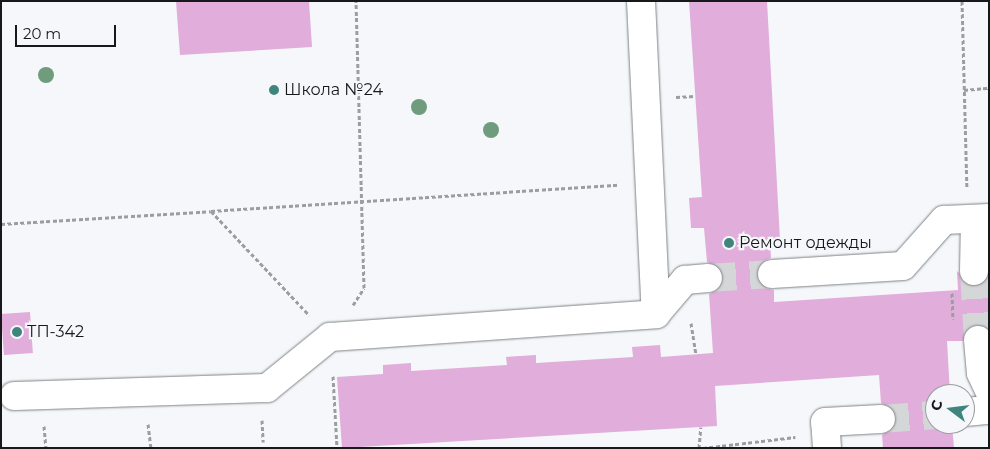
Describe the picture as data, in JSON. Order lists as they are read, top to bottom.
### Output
{
  "places": ["Школа №24", "Ремонт одежды", "ТП-342"],
  "scale_bar": "20 m",
  "north": "left"
}
